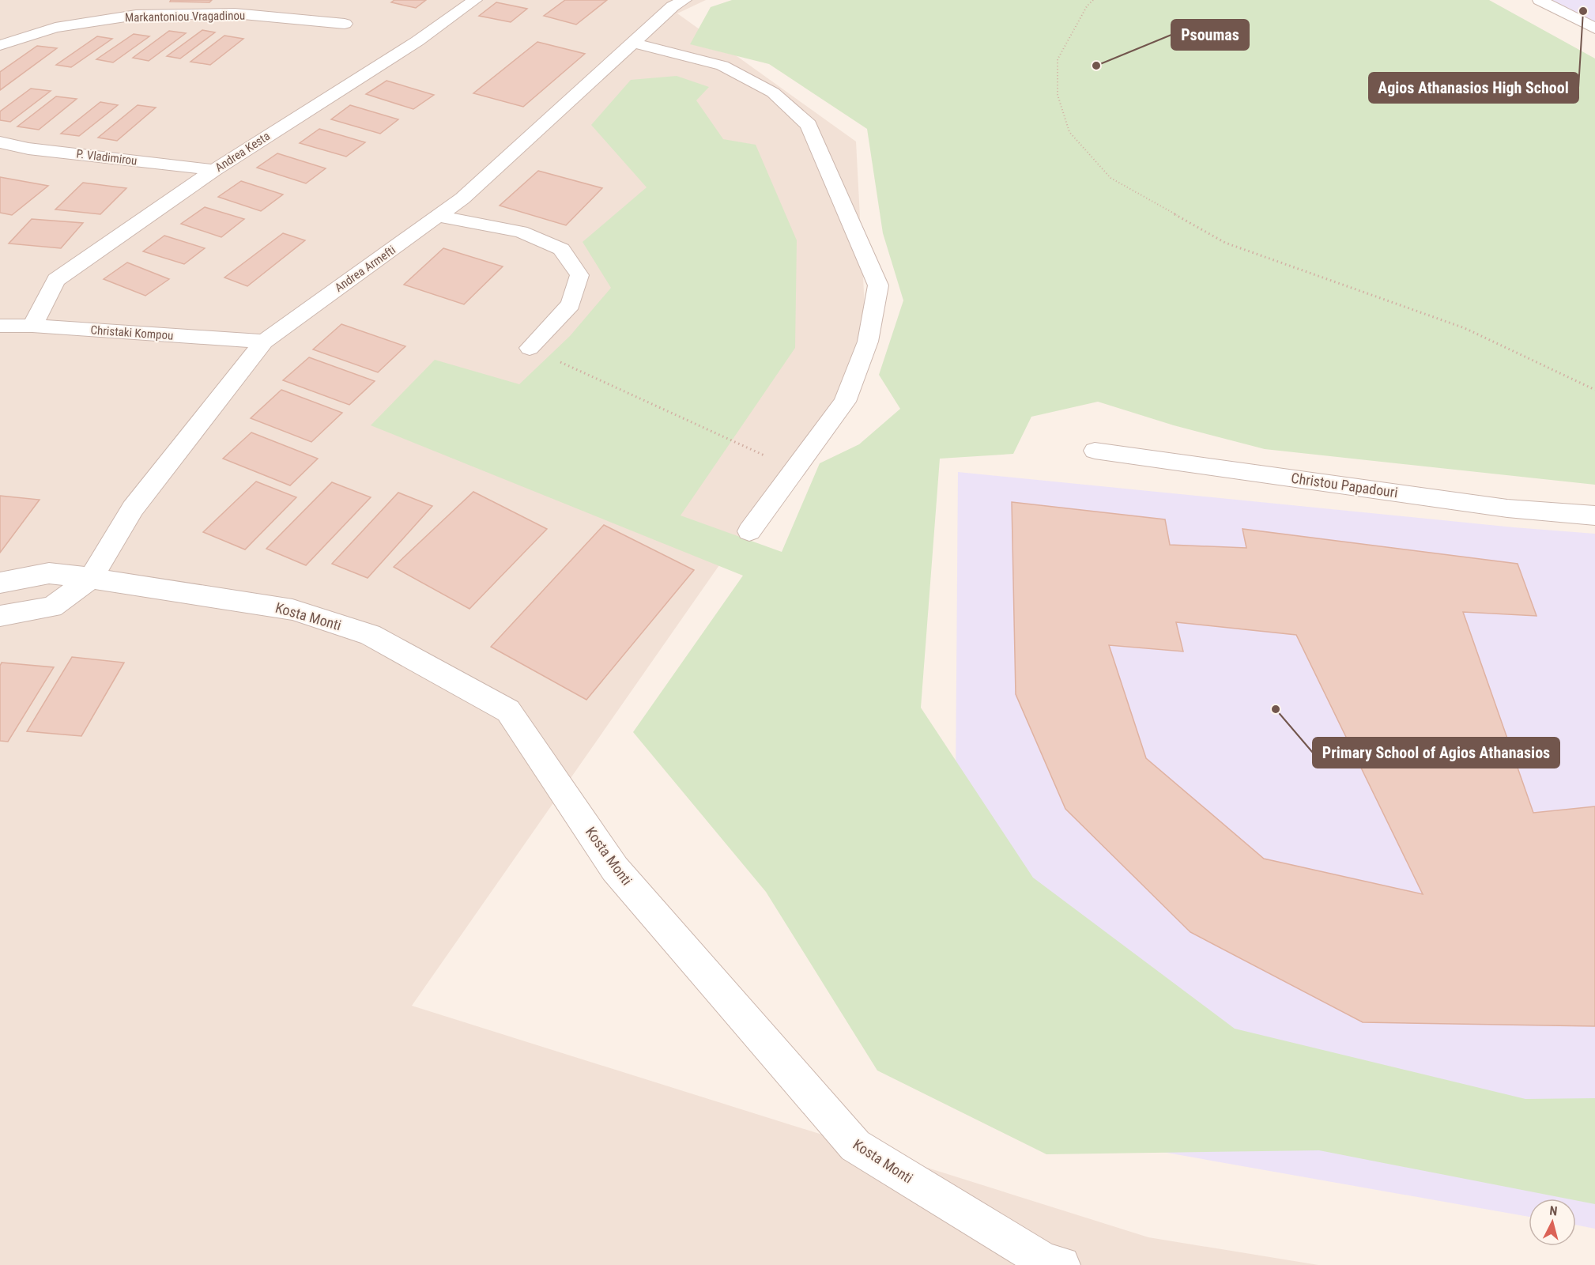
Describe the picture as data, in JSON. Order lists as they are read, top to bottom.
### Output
{
  "streets": {
    "street": [
      "Markantoniou Vragadinou",
      "Andrea Kesta",
      "P. Vladimirou",
      "Andrea Armefti",
      "Christaki Kompou",
      "Christou Papadouri",
      "Kosta Monti"
    ]
  },
  "crossings": [
    ["Andrea Kesta", "P. Vladimirou"],
    ["Andrea Kesta", "Christaki Kompou"],
    ["Andrea Armefti", "Christaki Kompou"],
    ["Andrea Armefti", "Kosta Monti"]
  ],
  "places": ["Agios Athanasios High School", "Psoumas", "Primary School of Agios Athanasios"],
  "north": "top"
}
